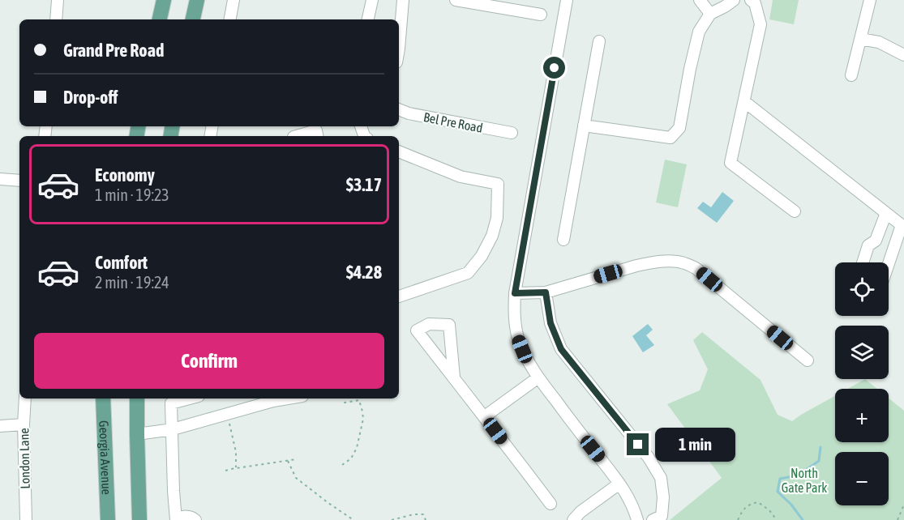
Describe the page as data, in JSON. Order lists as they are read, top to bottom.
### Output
{
  "streets": {
    "main road": ["Georgia Avenue"],
    "street": ["Bel Pre Road", "London Lane"]
  },
  "parks": ["North Gate Park"],
  "page": {
    "banner": ["Grand Pre Road", "Drop-off"],
    "list": [
      {
        "name": "Economy",
        "note": "1 min · 19:23",
        "value": "$3.17"
      },
      {
        "name": "Comfort",
        "note": "2 min · 19:24",
        "value": "$4.28"
      }
    ],
    "map_buttons": ["+", "−"],
    "buttons": "Confirm",
    "bubble": "1 min"
  }
}
